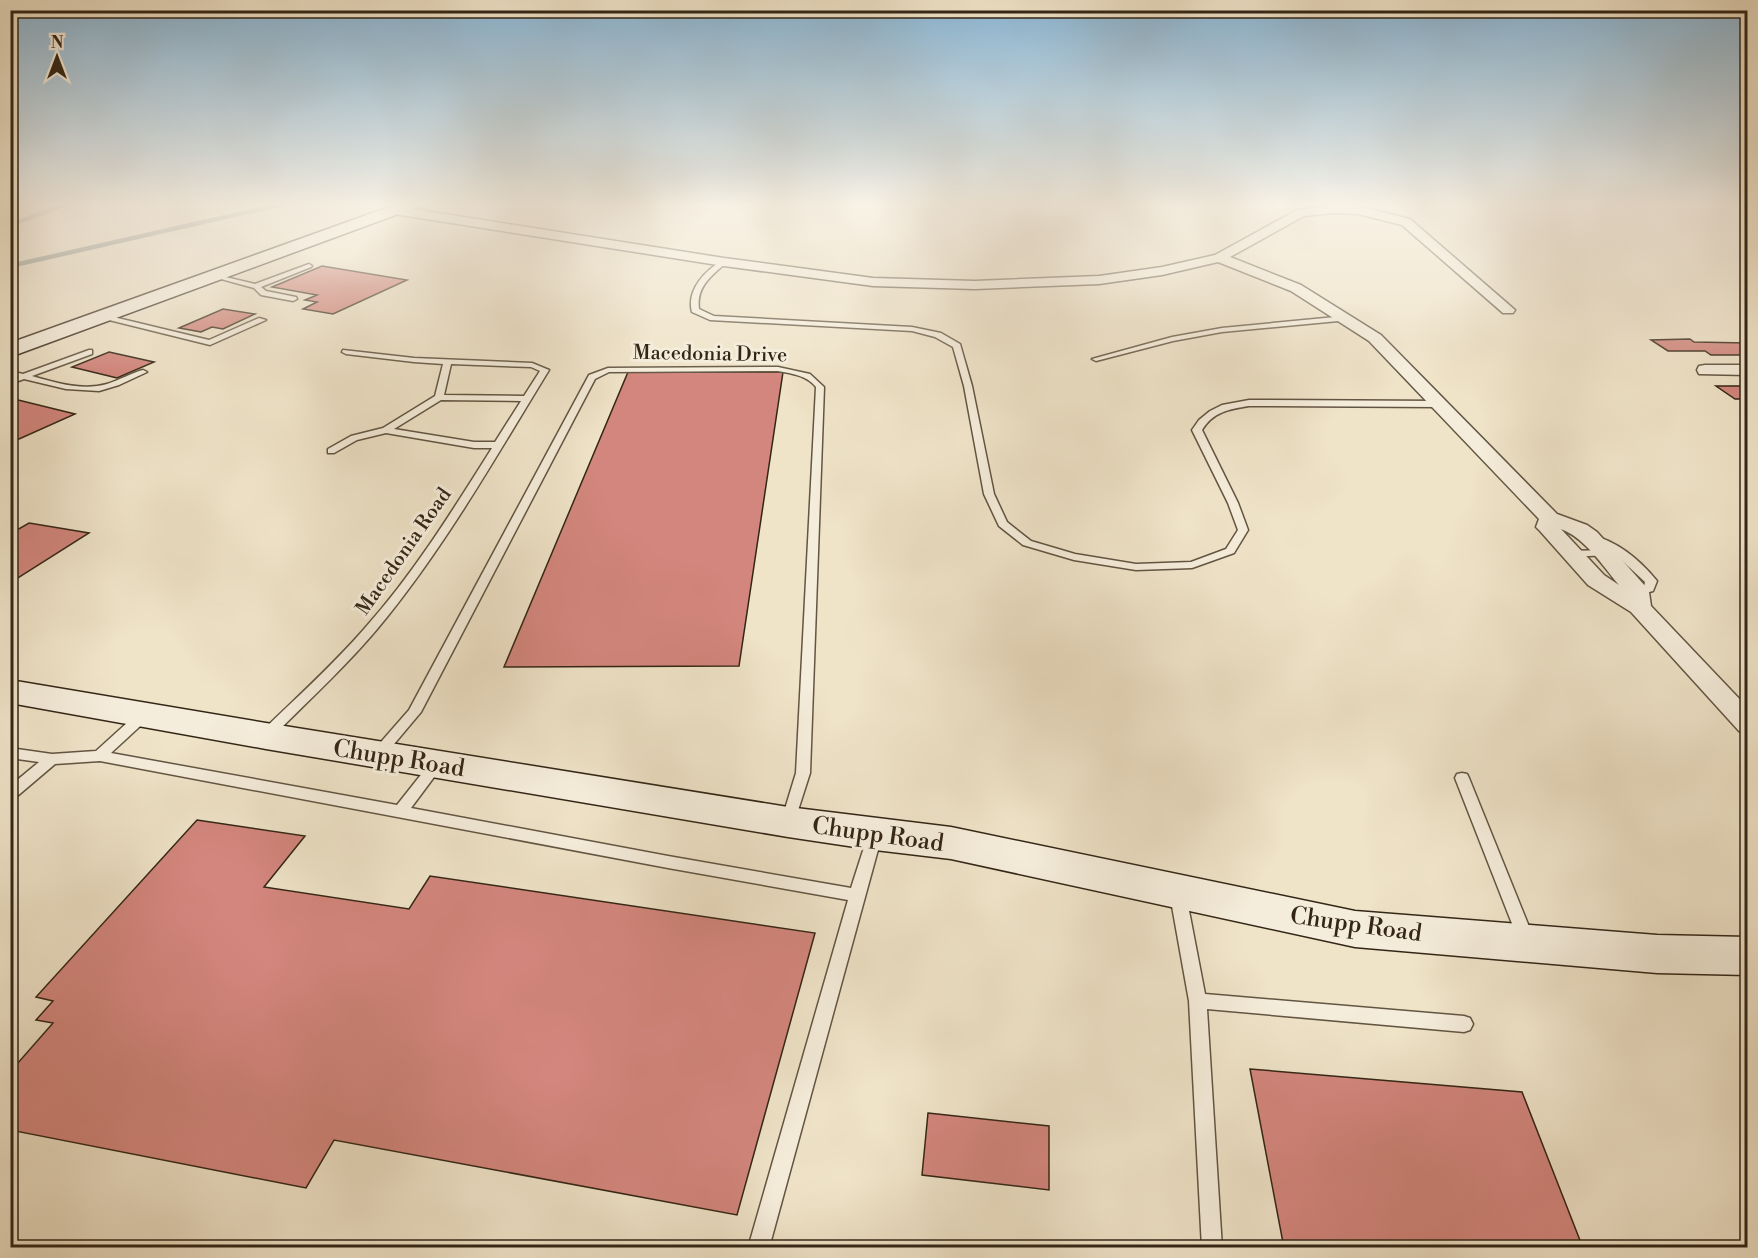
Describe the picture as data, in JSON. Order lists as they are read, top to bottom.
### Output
{
  "streets": {
    "street": ["Chupp Road"],
    "lane": ["Macedonia Drive", "Macedonia Road"]
  },
  "crossings": [
    ["Macedonia Drive", "Chupp Road"],
    ["Macedonia Road", "Chupp Road"]
  ],
  "north": "top"
}
